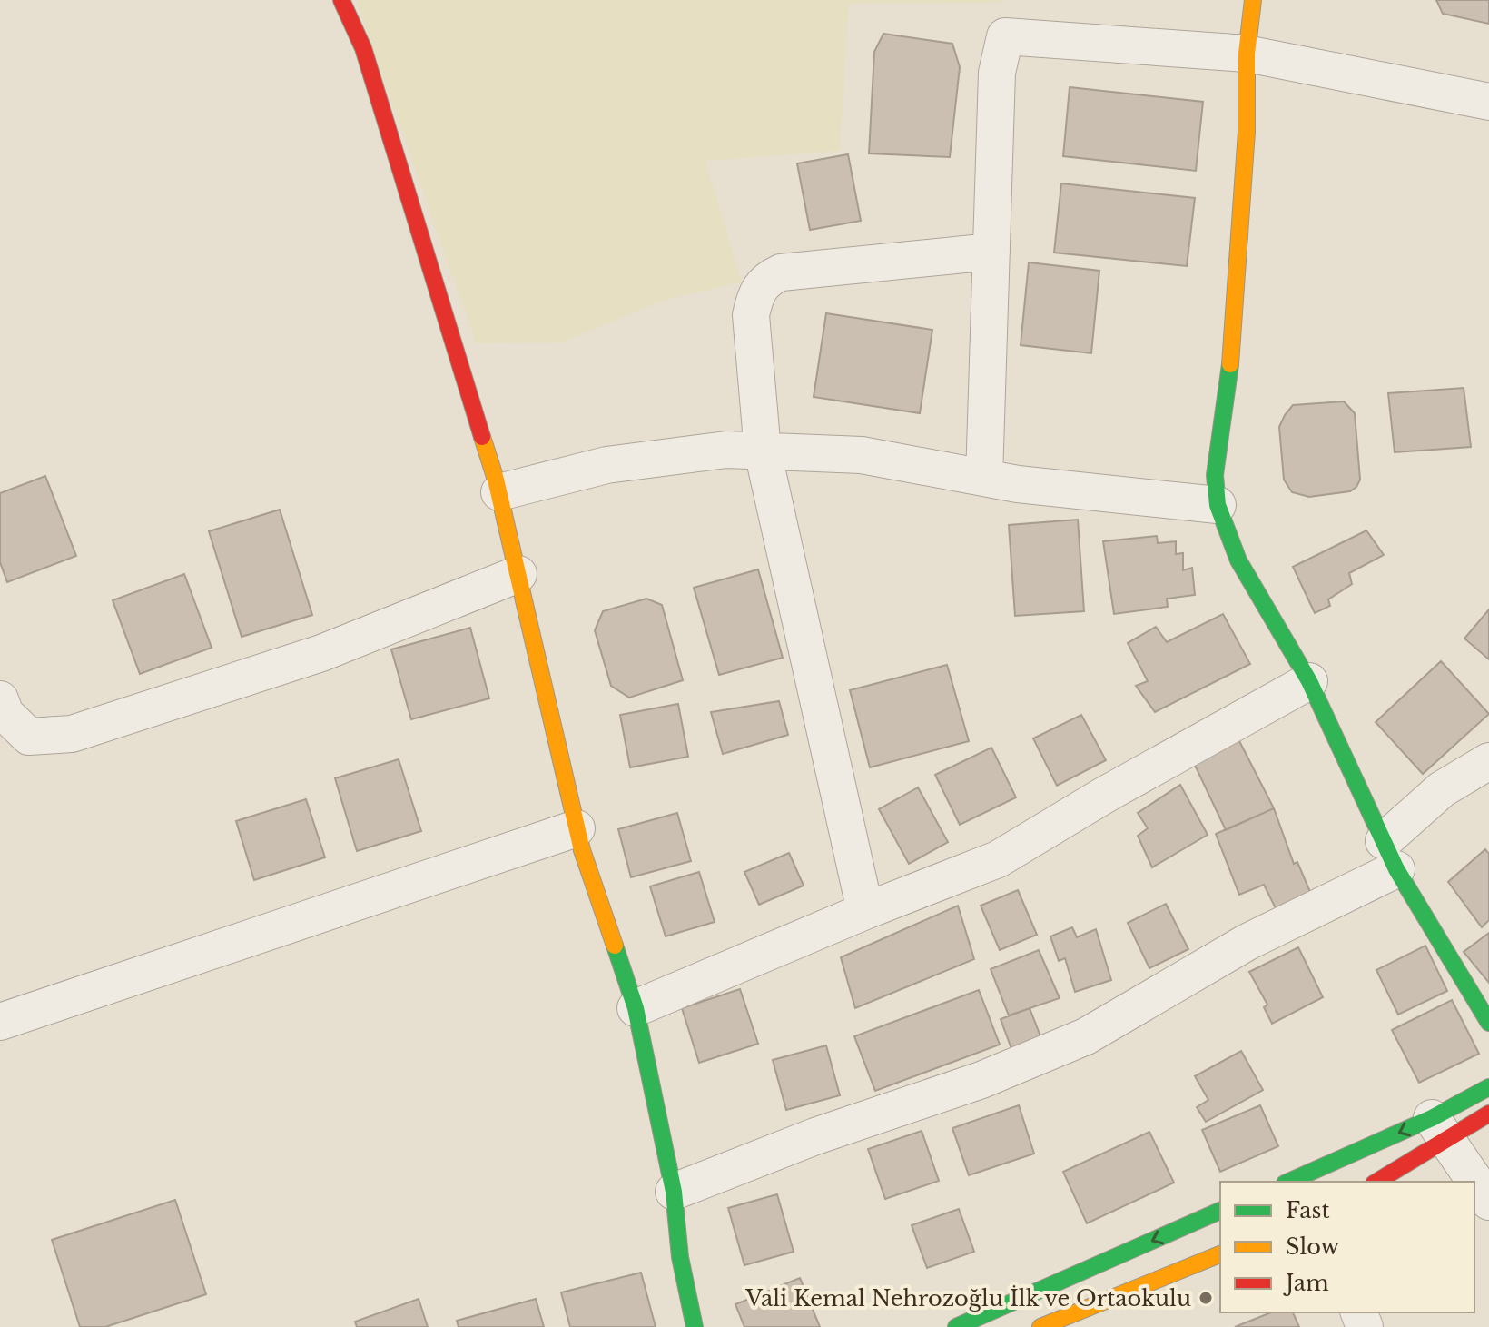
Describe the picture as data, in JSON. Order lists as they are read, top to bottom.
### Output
{
  "places": ["Vali Kemal Nehrozoğlu İlk ve Ortaokulu"],
  "legend": ["Fast", "Slow", "Jam"]
}
